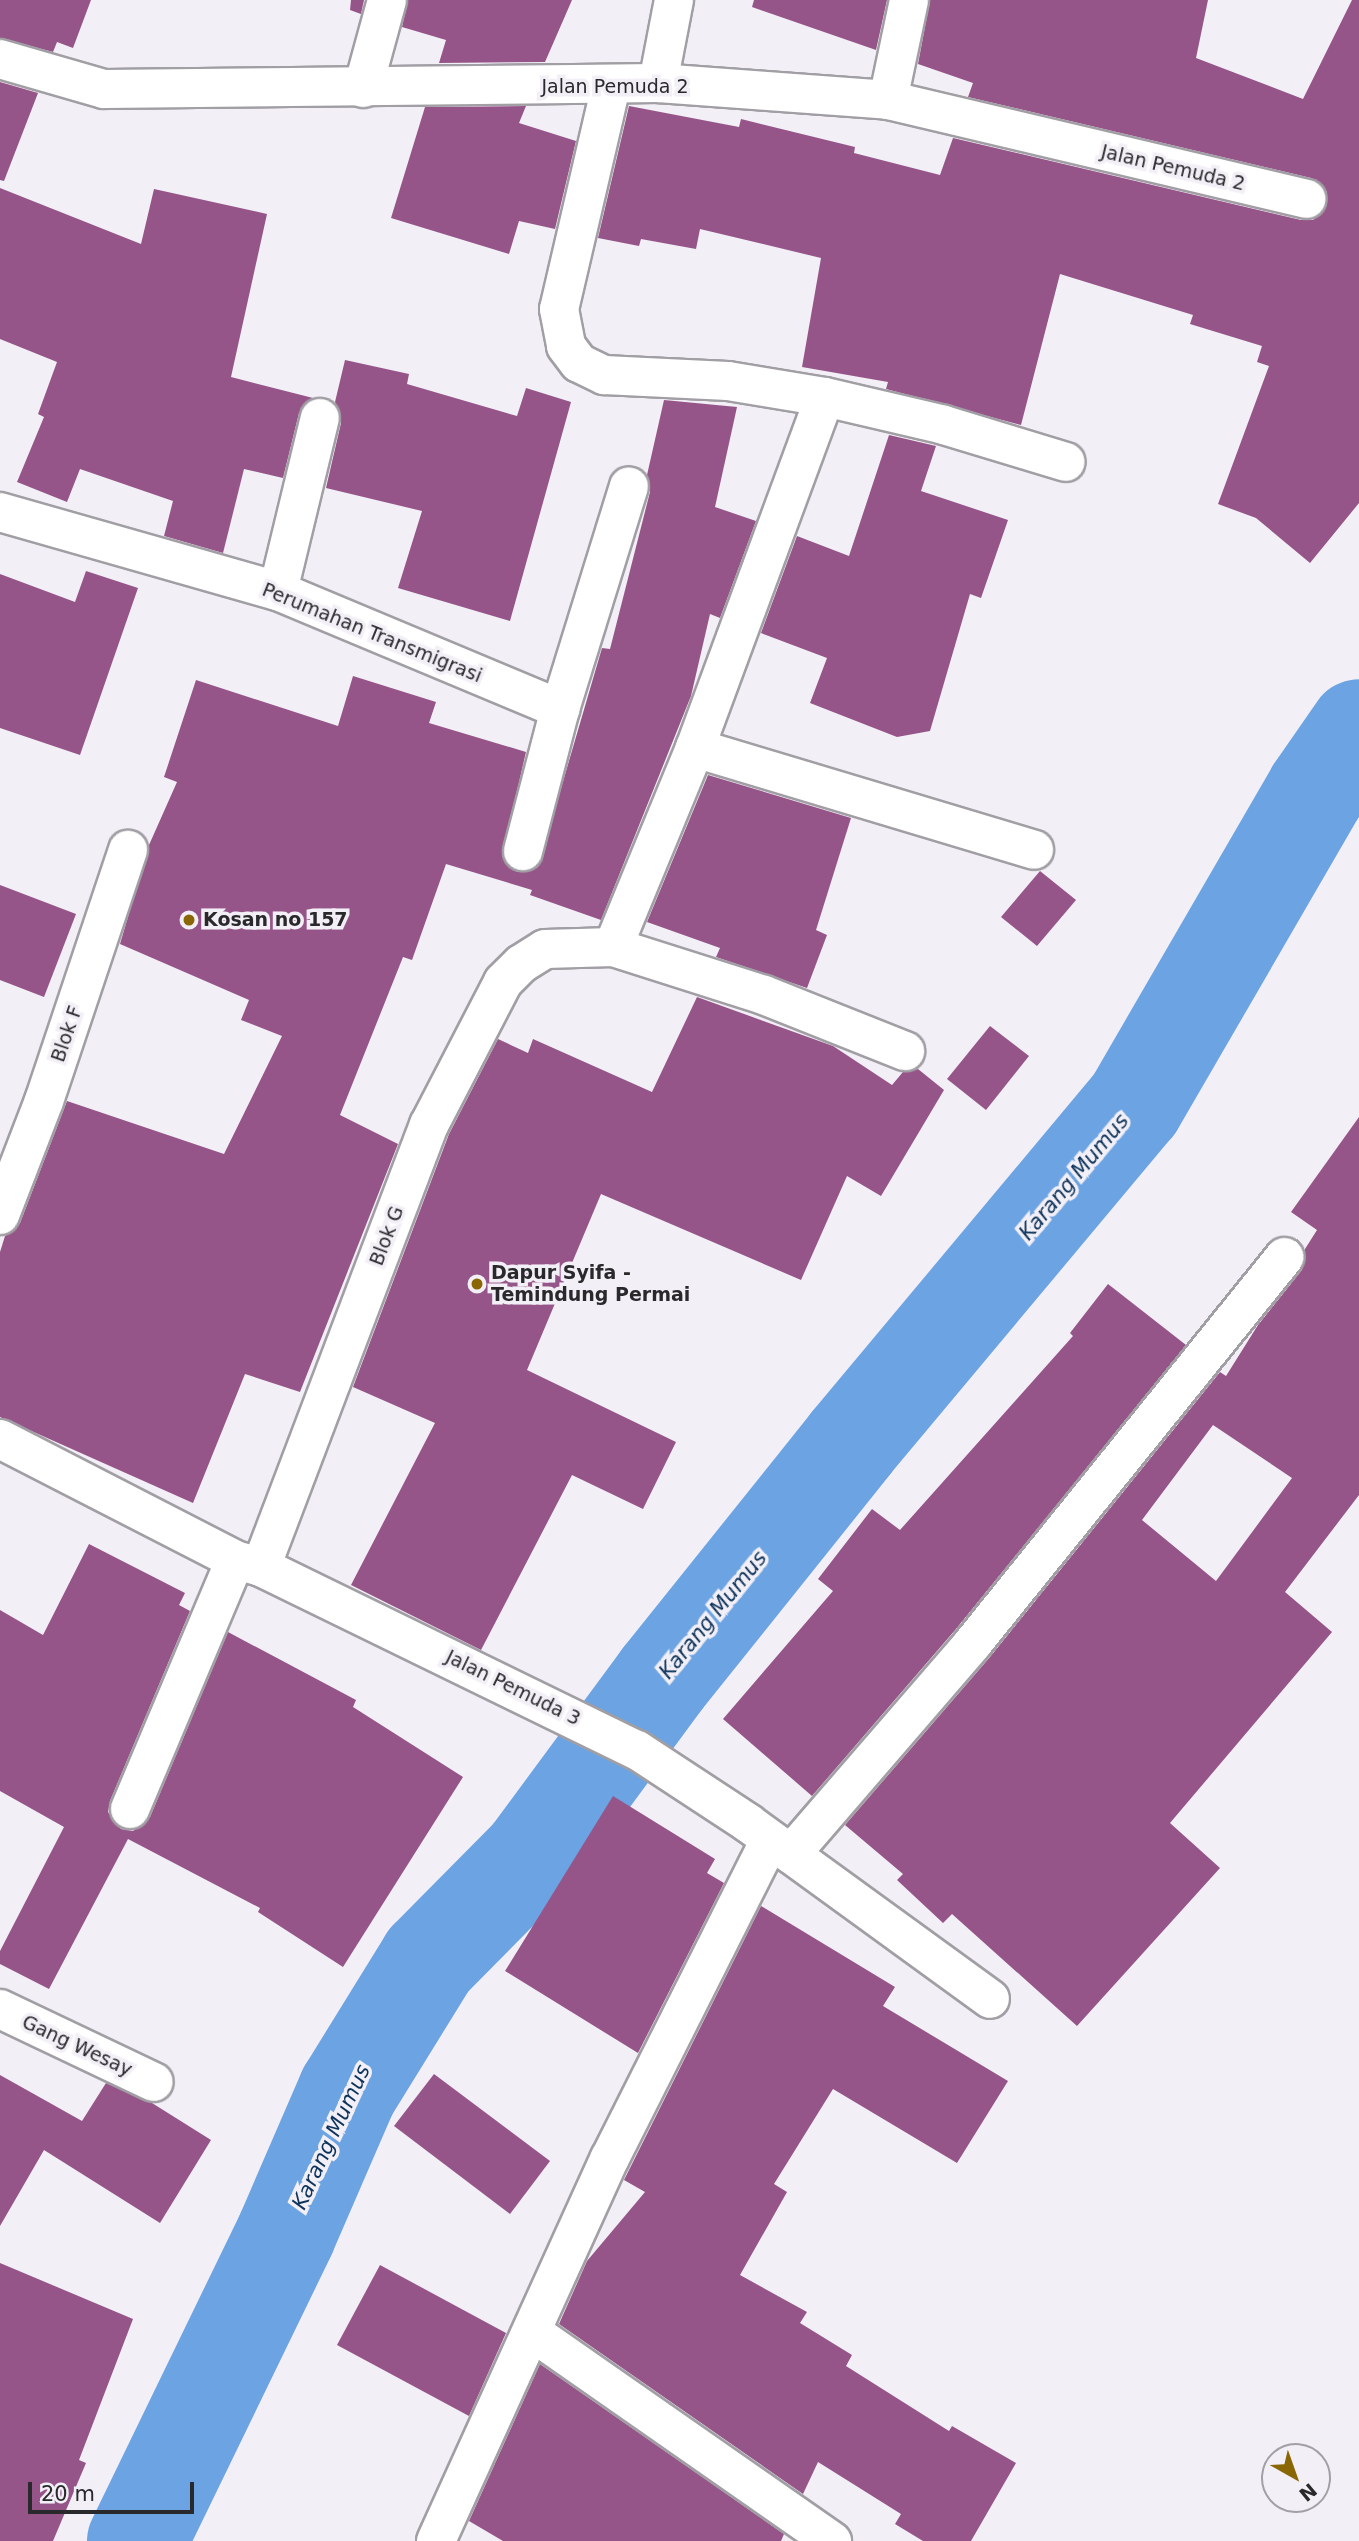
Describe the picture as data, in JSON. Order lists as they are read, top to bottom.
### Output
{
  "streets": {
    "street": [
      "Jalan Pemuda 2",
      "Perumahan Transmigrasi",
      "Blok F",
      "Blok G",
      "Jalan Pemuda 3",
      "Gang Wesay"
    ]
  },
  "crossings": [
    ["Blok G", "Jalan Pemuda 3"]
  ],
  "water": ["Karang Mumus"],
  "places": ["Kosan no 157", "Dapur Syifa - Temindung Permai"],
  "scale_bar": "20 m",
  "north": "bottom right"
}
